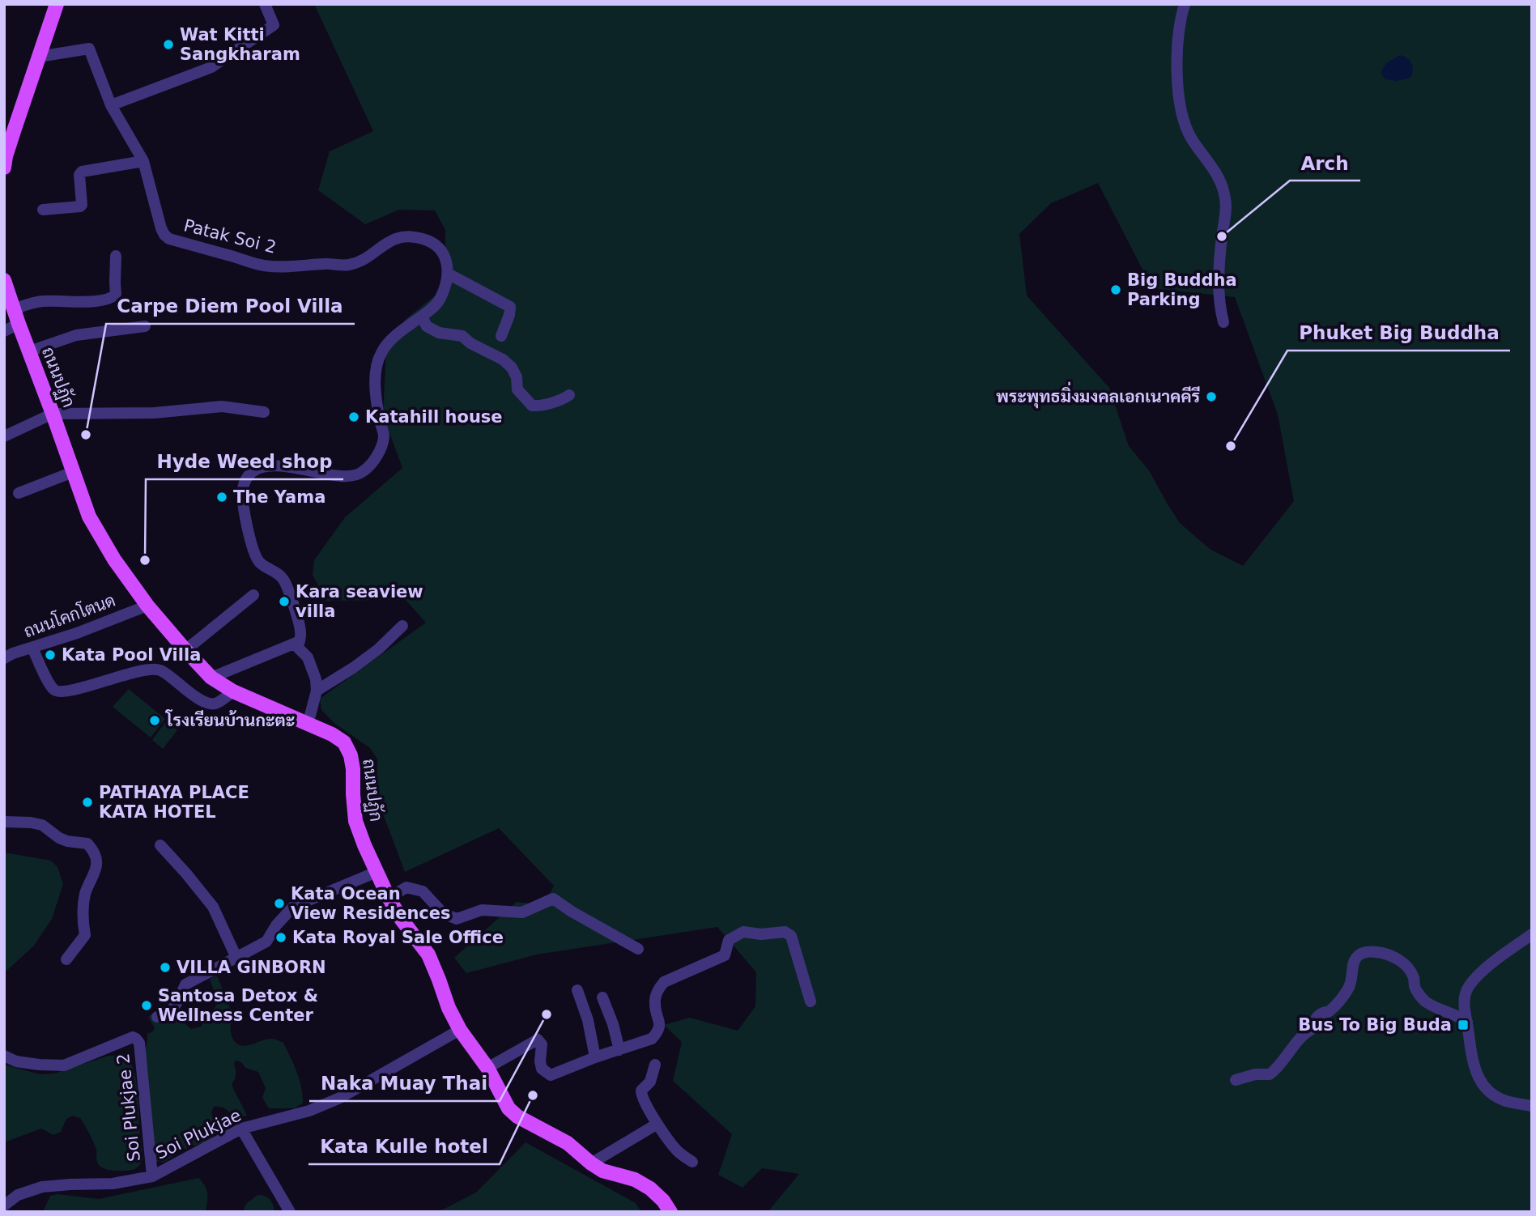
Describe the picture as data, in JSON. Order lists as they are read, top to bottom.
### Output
{
  "streets": {
    "main road": ["ถนนปฏัก"],
    "street": [
      "Patak Soi 2",
      "ถนนโคกโตนด",
      "Soi Plukjae 2",
      "Soi Plukjae"
    ]
  },
  "crossings": [
    ["ถนนปฏัก", "ถนนโคกโตนด"],
    ["ถนนปฏัก", "Soi Plukjae"],
    ["Soi Plukjae 2", "Soi Plukjae"]
  ],
  "places": {
    "other": [
      "Wat Kitti Sangkharam",
      "Arch",
      "Big Buddha Parking",
      "พระพุทธมิ่งมงคลเอกเนาคคีรี",
      "Katahill house",
      "Carpe Diem Pool Villa",
      "Phuket Big Buddha",
      "The Yama",
      "Hyde Weed shop",
      "Kara seaview villa",
      "Kata Pool Villa",
      "โรงเรียนบ้านกะตะ",
      "PATHAYA PLACE KATA HOTEL",
      "Kata Ocean View Residences",
      "Kata Royal Sale Office",
      "VILLA GINBORN",
      "Santosa Detox & Wellness Center",
      "Naka Muay Thai",
      "Kata Kulle hotel"
    ],
    "transit": ["Bus To Big Buda"]
  }
}
